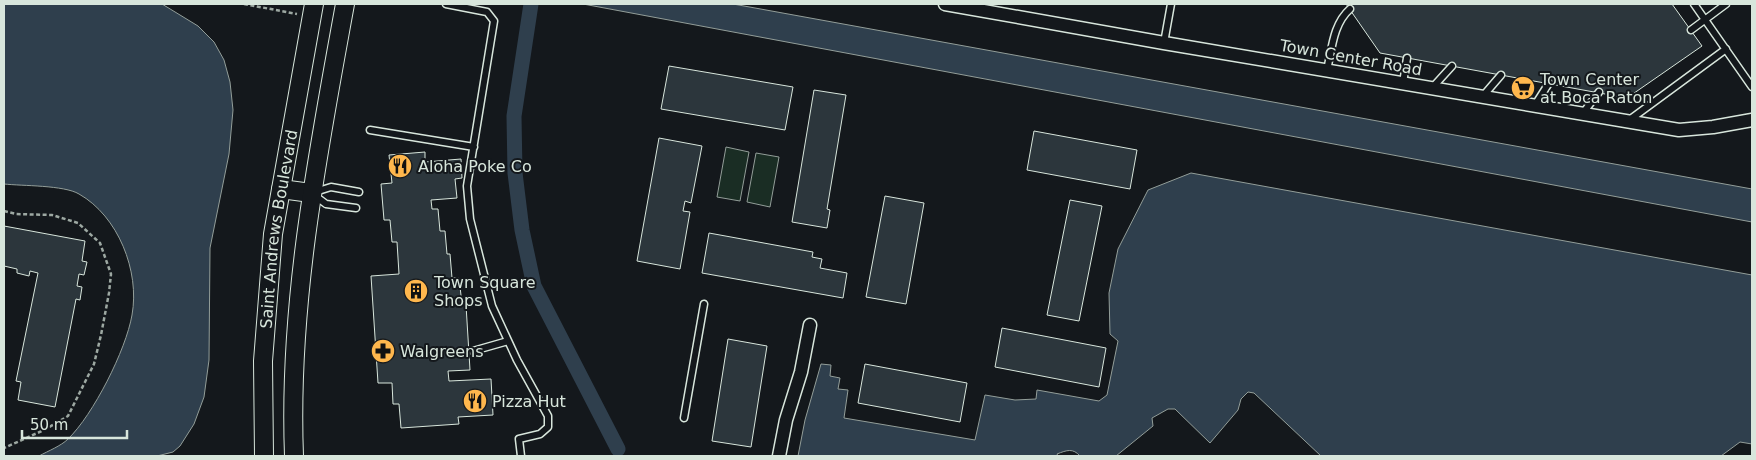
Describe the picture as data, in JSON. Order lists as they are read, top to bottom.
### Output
{
  "streets": {
    "street": ["Town Center Road", "Saint Andrews Boulevard"]
  },
  "places": {
    "supermarket": ["Town Center at Boca Raton"],
    "restaurant": ["Aloha Poke Co", "Pizza Hut"],
    "building": ["Town Square Shops"],
    "pharmacy": ["Walgreens"]
  },
  "scale_bar": "50 m"
}
